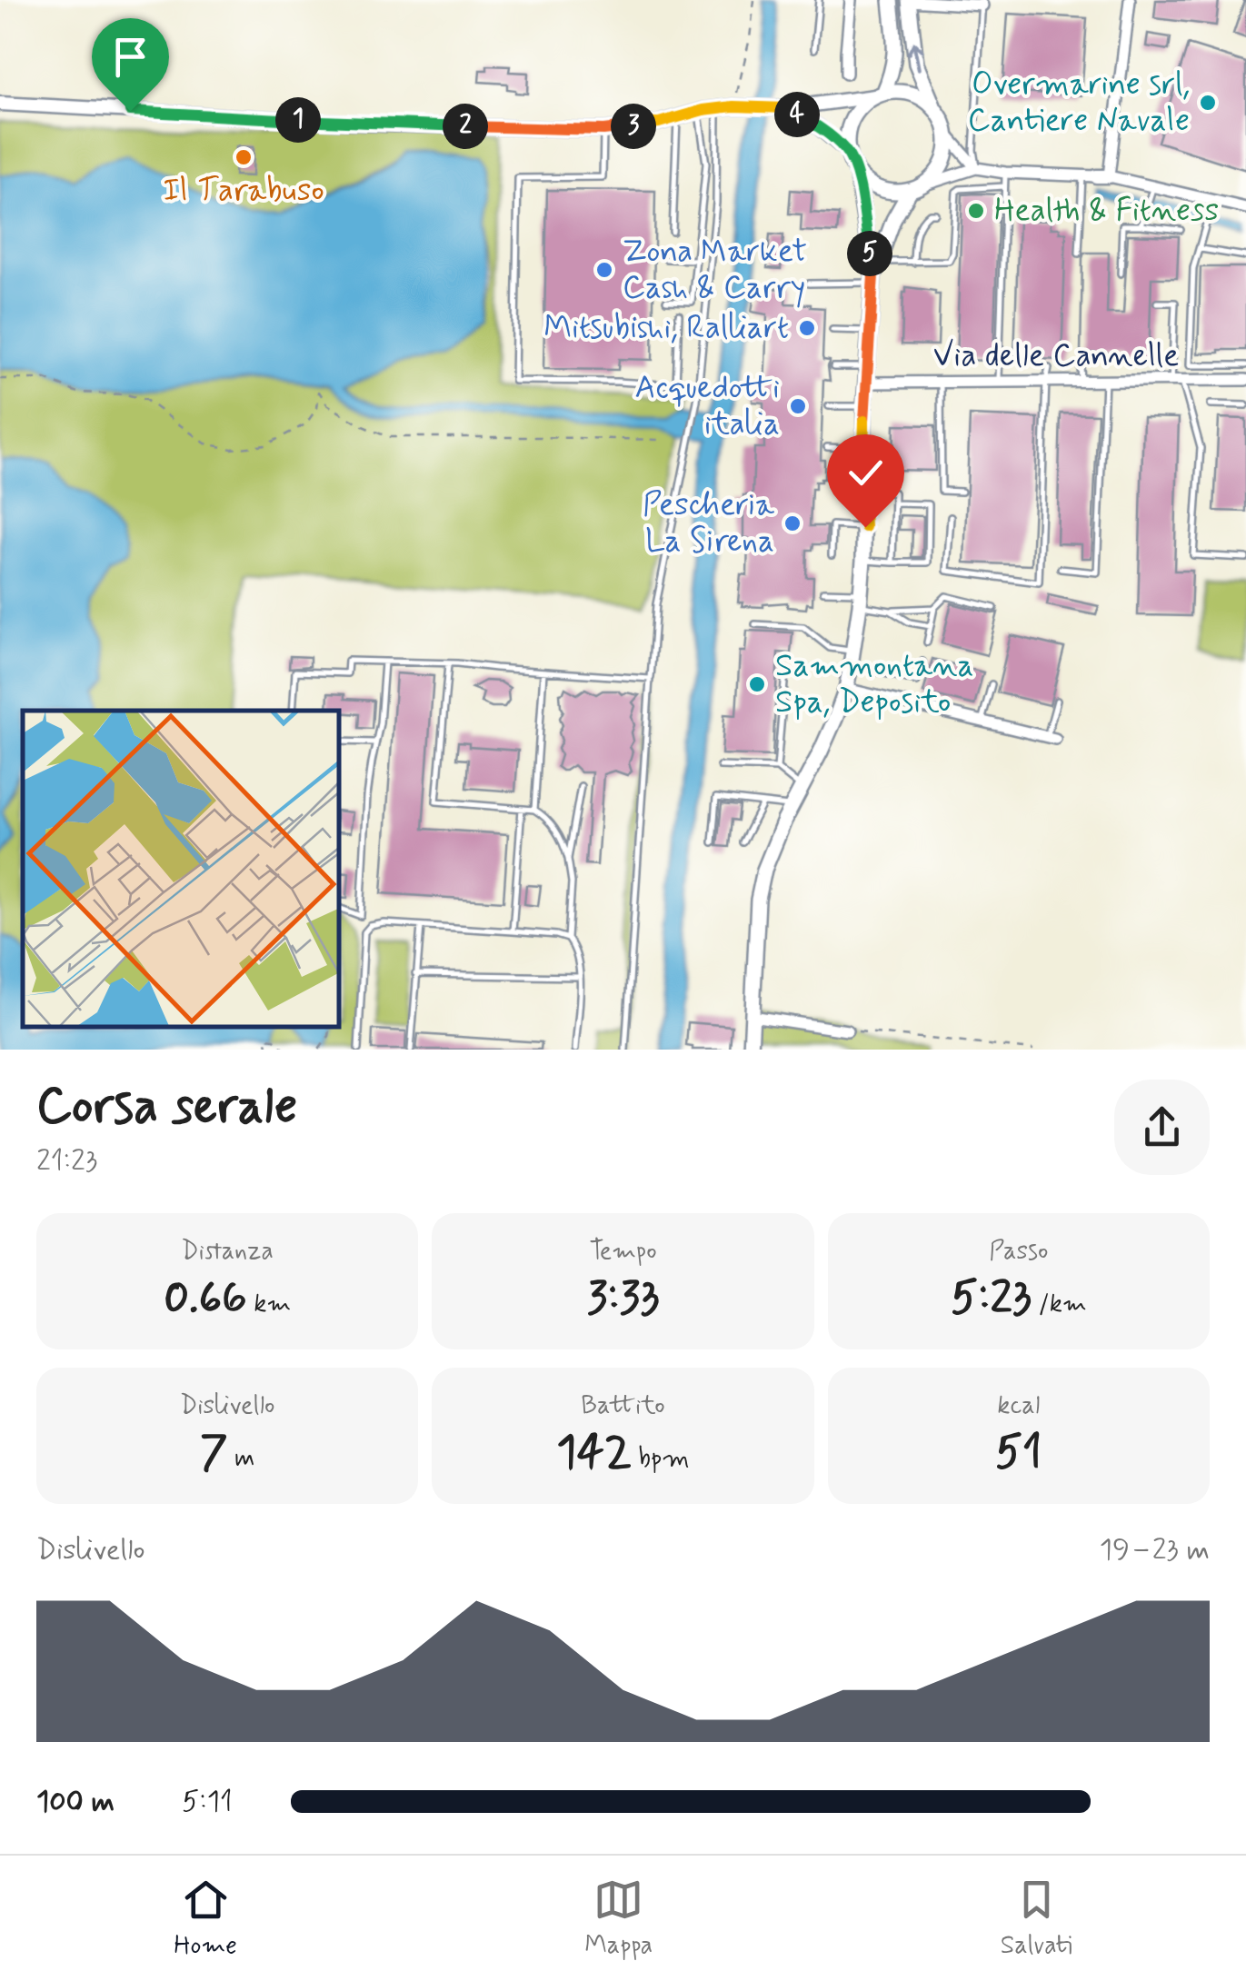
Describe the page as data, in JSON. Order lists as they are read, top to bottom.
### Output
{
  "streets": {
    "street": ["Via delle Cannelle"]
  },
  "places": [
    "Overmarine srl, Cantiere Navale",
    "Il Tarabuso",
    "Health & Fitness",
    "Zona Market Cash & Carry",
    "Mitsubishi, Ralliart",
    "Acquedotti italia",
    "Pescheria La Sirena",
    "Sammontana Spa, Deposito"
  ],
  "page": {
    "pins": [
      "4",
      "1",
      "2",
      "3",
      "5"
    ],
    "heading": ["Corsa serale", "21:23"],
    "stats": [
      ["Distanza", "0.66 km"],
      ["Tempo", "3:33"],
      ["Passo", "5:23 /km"],
      ["Dislivello", "7 m"],
      ["Battito", "142 bpm"],
      ["kcal", "51"]
    ],
    "chart": ["Dislivello", "19–23 m"],
    "list": [
      {
        "name": "100 m",
        "note": "5:11"
      }
    ],
    "tabs": ["Home", "Mappa", "Salvati"]
  }
}
